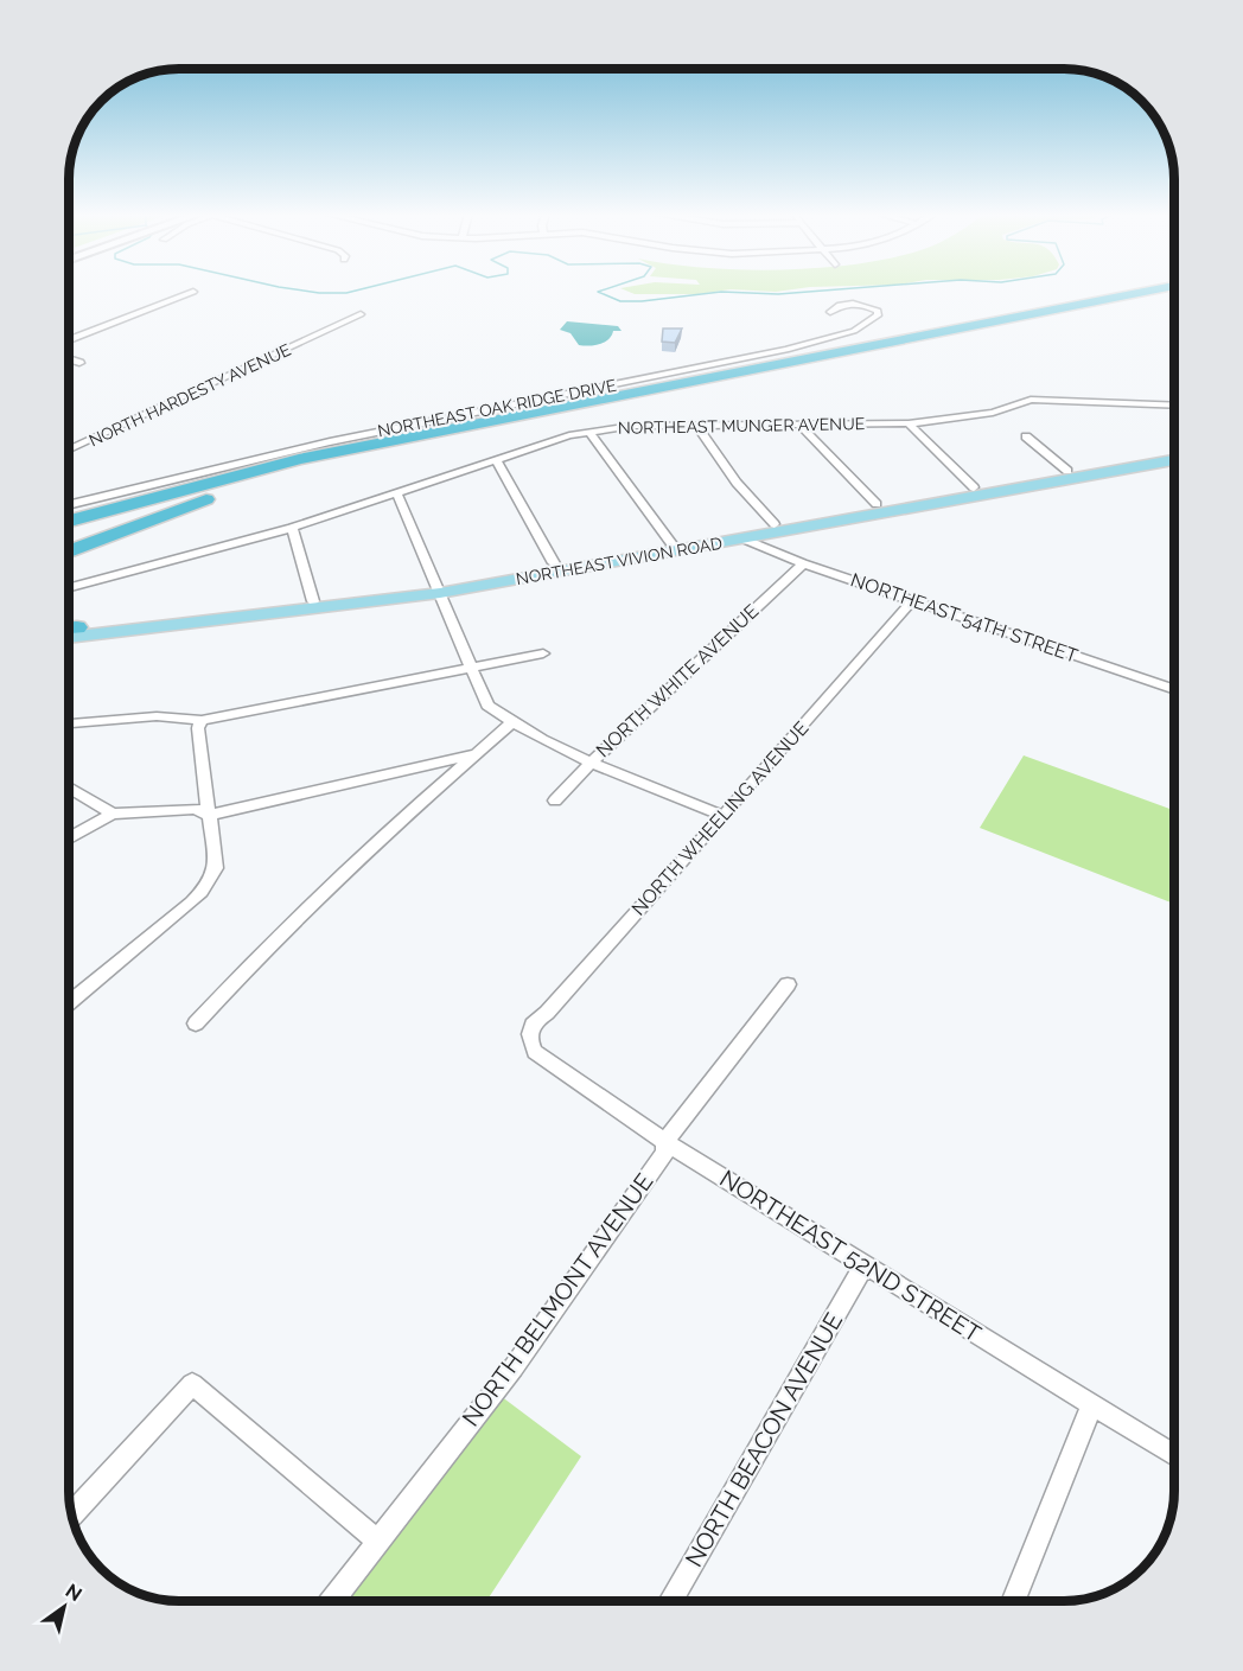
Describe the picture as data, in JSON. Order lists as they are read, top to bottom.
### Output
{
  "streets": {
    "main road": ["NORTHEAST VIVION ROAD"],
    "street": [
      "NORTH HARDESTY AVENUE",
      "NORTHEAST OAK RIDGE DRIVE",
      "NORTHEAST MUNGER AVENUE",
      "NORTHEAST 54TH STREET",
      "NORTH WHITE AVENUE",
      "NORTH WHEELING AVENUE",
      "NORTHEAST 52ND STREET",
      "NORTH BELMONT AVENUE",
      "NORTH BEACON AVENUE"
    ]
  },
  "crossings": [
    ["NORTHEAST VIVION ROAD", "NORTHEAST 54TH STREET"],
    ["NORTHEAST 54TH STREET", "NORTH WHITE AVENUE"],
    ["NORTHEAST 54TH STREET", "NORTH WHEELING AVENUE"],
    ["NORTH WHEELING AVENUE", "NORTHEAST 52ND STREET"],
    ["NORTHEAST 52ND STREET", "NORTH BELMONT AVENUE"],
    ["NORTHEAST 52ND STREET", "NORTH BEACON AVENUE"]
  ],
  "north": "top right"
}
